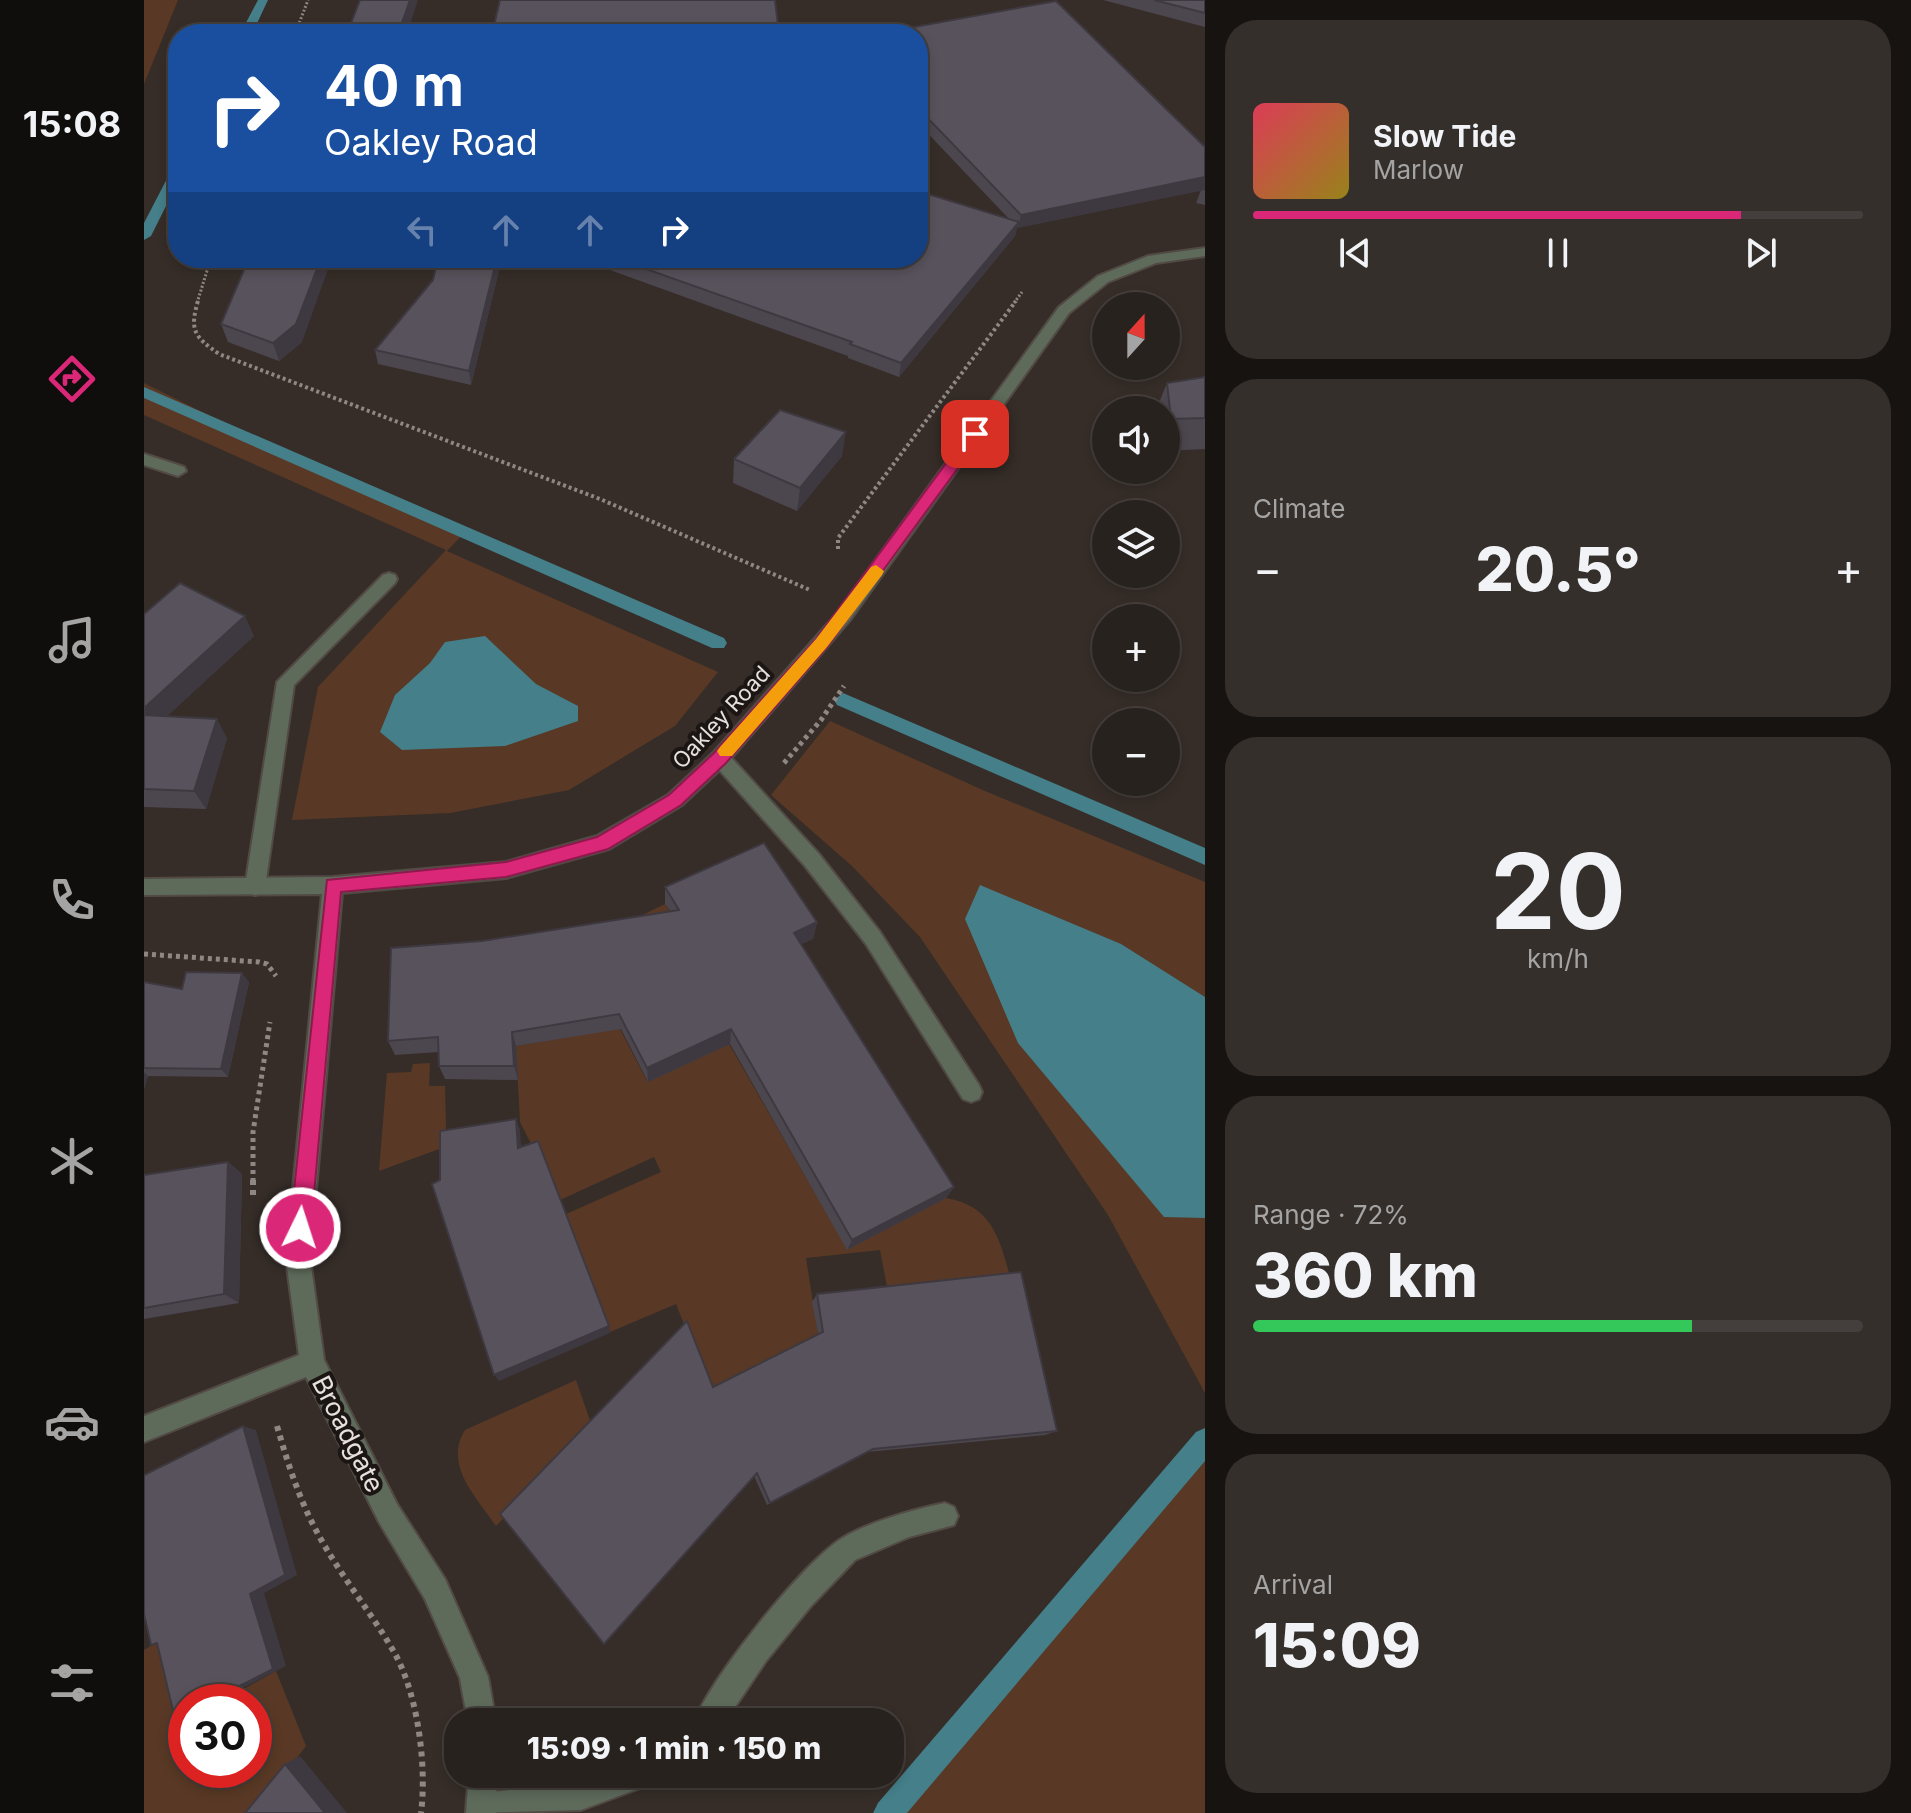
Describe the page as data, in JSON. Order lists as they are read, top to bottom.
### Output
{
  "streets": {
    "street": ["Oakley Road", "Broadgate"]
  },
  "crossings": [
    ["Oakley Road", "Broadgate"]
  ],
  "north": "top",
  "page": {
    "tabs": "15:08",
    "turn": ["40 m", "Oakley Road"],
    "song": ["Slow Tide", "Marlow"],
    "map_buttons": ["+", "−"],
    "tile": [
      "Climate",
      ["20", "km/h"],
      ["Range · 72%", "360 km"],
      ["Arrival", "15:09"]
    ],
    "heat": ["−", "20.5°", "+"],
    "limit": "30",
    "trip": "15:09 · 1 min · 150 m"
  }
}
